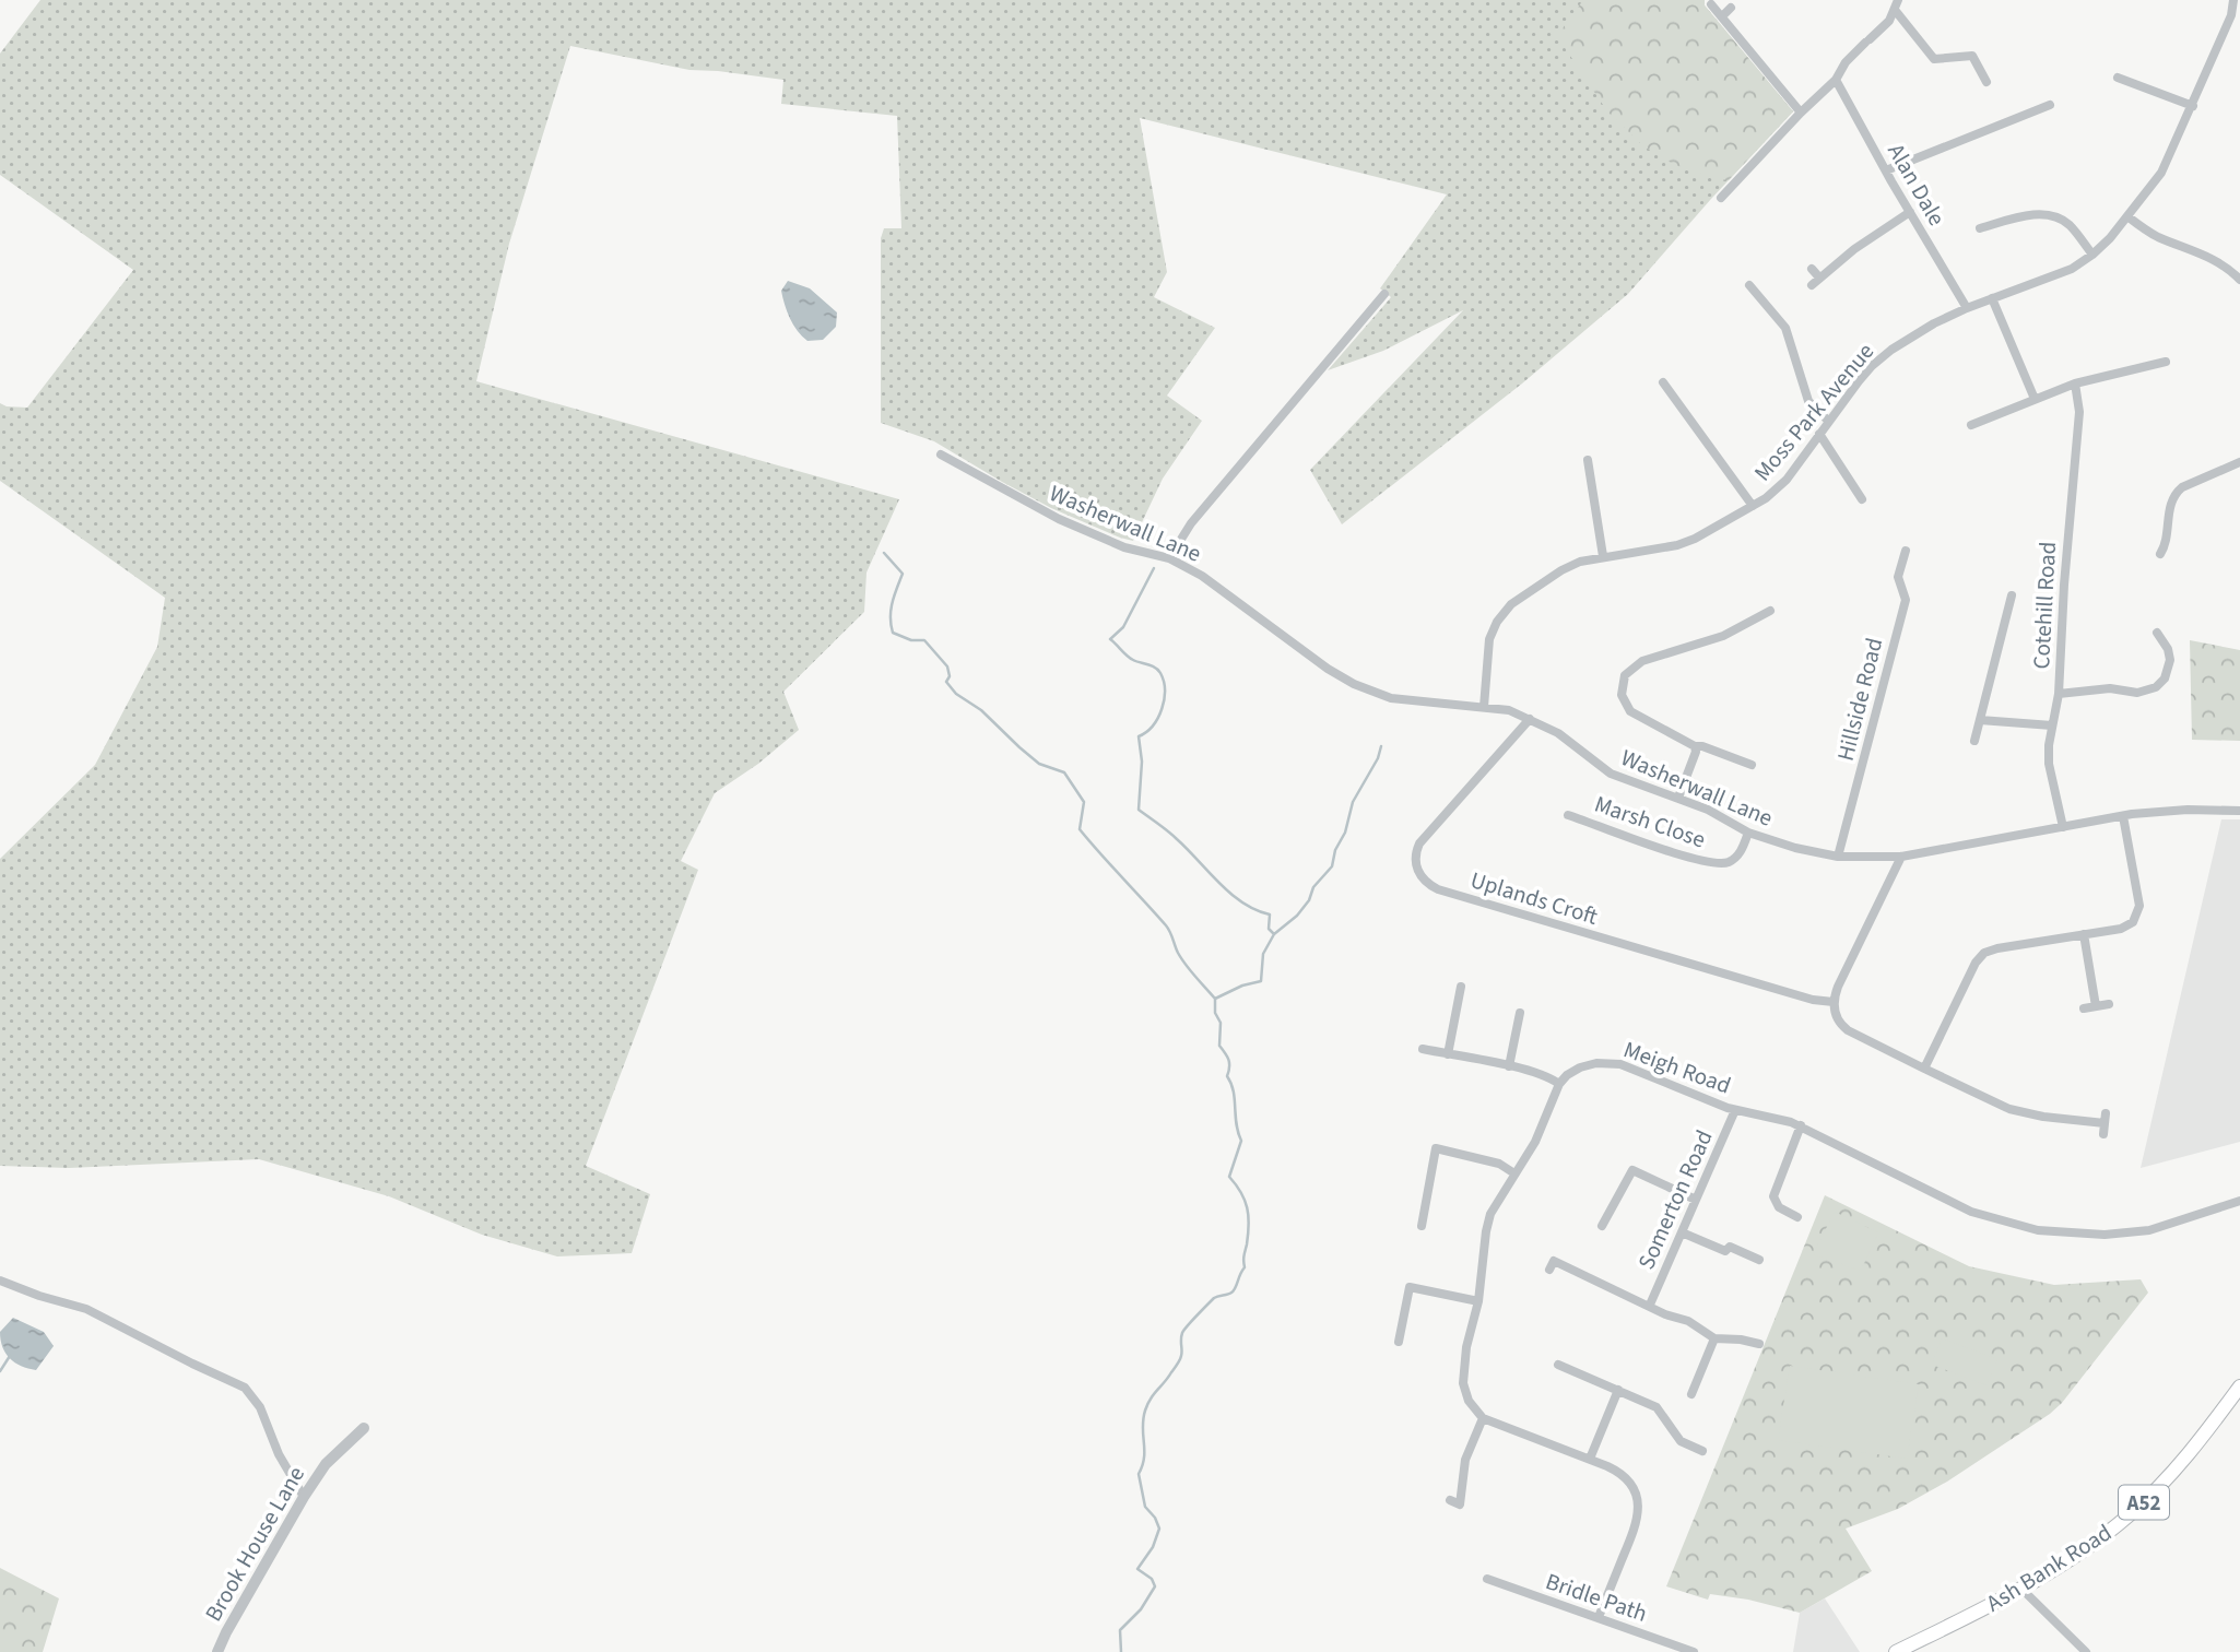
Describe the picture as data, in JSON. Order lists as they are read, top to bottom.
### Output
{
  "streets": {
    "highway": ["A52", "Ash Bank Road"],
    "street": [
      "Alan Dale",
      "Moss Park Avenue",
      "Washerwall Lane",
      "Cotehill Road",
      "Hillside Road",
      "Marsh Close",
      "Uplands Croft",
      "Meigh Road",
      "Somerton Road",
      "Brook House Lane",
      "Bridle Path"
    ]
  },
  "crossings": [
    ["Alan Dale", "Moss Park Avenue"],
    ["Moss Park Avenue", "Washerwall Lane"],
    ["Washerwall Lane", "Cotehill Road"],
    ["Washerwall Lane", "Hillside Road"],
    ["Washerwall Lane", "Marsh Close"],
    ["Washerwall Lane", "Uplands Croft"],
    ["Meigh Road", "Somerton Road"]
  ]
}
